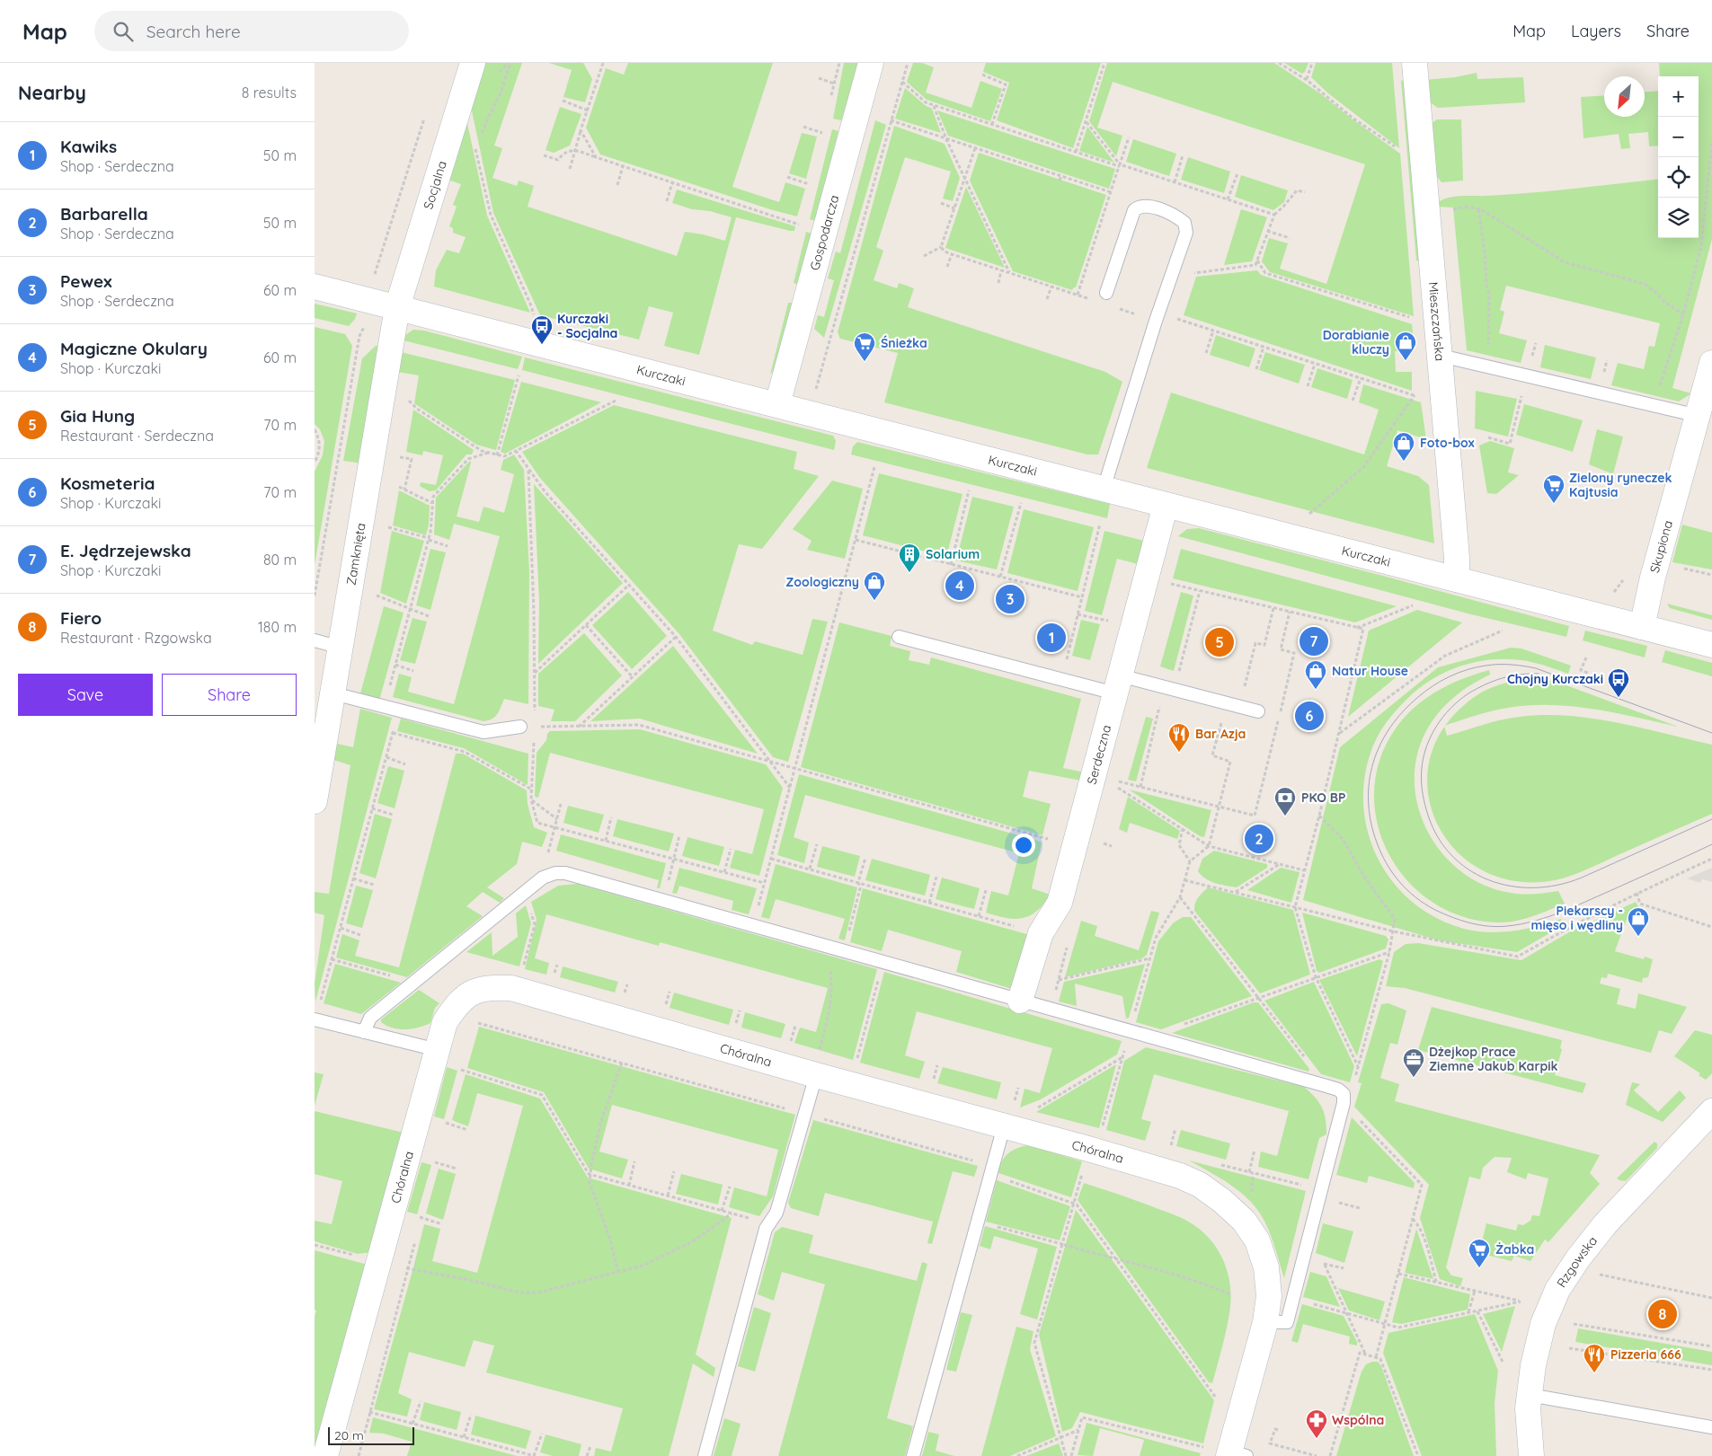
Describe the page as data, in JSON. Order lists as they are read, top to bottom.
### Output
{
  "streets": {
    "street": [
      "Socjalna",
      "Gospodarcza",
      "Mieszczańska",
      "Kurczaki",
      "Skupiona",
      "Zamknięta",
      "Serdeczna",
      "Chóralna",
      "Rzgowska"
    ]
  },
  "crossings": [
    ["Socjalna", "Kurczaki"],
    ["Socjalna", "Zamknięta"],
    ["Gospodarcza", "Kurczaki"],
    ["Mieszczańska", "Kurczaki"],
    ["Kurczaki", "Skupiona"],
    ["Kurczaki", "Zamknięta"],
    ["Kurczaki", "Serdeczna"]
  ],
  "places": {
    "bus stop": ["Kurczaki - Socjalna", "Chojny Kurczaki"],
    "shop": [
      "Dorabianie kluczy",
      "Foto-box",
      "Zoologiczny",
      "Natur House",
      "Piekarscy - mięso i wędliny"
    ],
    "supermarket": ["Śnieżka", "Zielony ryneczek Kajtusia", "Żabka"],
    "building": ["Solarium"],
    "restaurant": ["Bar Azja", "Pizzeria 666"],
    "bank": ["PKO BP"],
    "office": ["Dżejkop Prace Ziemne Jakub Karpik"],
    "pharmacy": ["Wspólna"]
  },
  "scale_bar": "20 m",
  "north": "bottom left",
  "page": {
    "header": "Map",
    "search": "Search here",
    "nav": ["Map", "Layers", "Share"],
    "heading": ["Nearby", "8 results"],
    "map_buttons": ["+", "−"],
    "list": [
      {
        "mark": "1",
        "name": "Kawiks",
        "note": "Shop · Serdeczna",
        "value": "50 m"
      },
      {
        "mark": "2",
        "name": "Barbarella",
        "note": "Shop · Serdeczna",
        "value": "50 m"
      },
      {
        "mark": "3",
        "name": "Pewex",
        "note": "Shop · Serdeczna",
        "value": "60 m"
      },
      {
        "mark": "4",
        "name": "Magiczne Okulary",
        "note": "Shop · Kurczaki",
        "value": "60 m"
      },
      {
        "mark": "5",
        "name": "Gia Hung",
        "note": "Restaurant · Serdeczna",
        "value": "70 m"
      },
      {
        "mark": "6",
        "name": "Kosmeteria",
        "note": "Shop · Kurczaki",
        "value": "70 m"
      },
      {
        "mark": "7",
        "name": "E. Jędrzejewska",
        "note": "Shop · Kurczaki",
        "value": "80 m"
      },
      {
        "mark": "8",
        "name": "Fiero",
        "note": "Restaurant · Rzgowska",
        "value": "180 m"
      }
    ],
    "pins": [
      "4",
      "3",
      "1",
      "7",
      "5",
      "6",
      "2",
      "8"
    ],
    "buttons": ["Save", "Share"],
    "scale": "20 m"
  }
}
